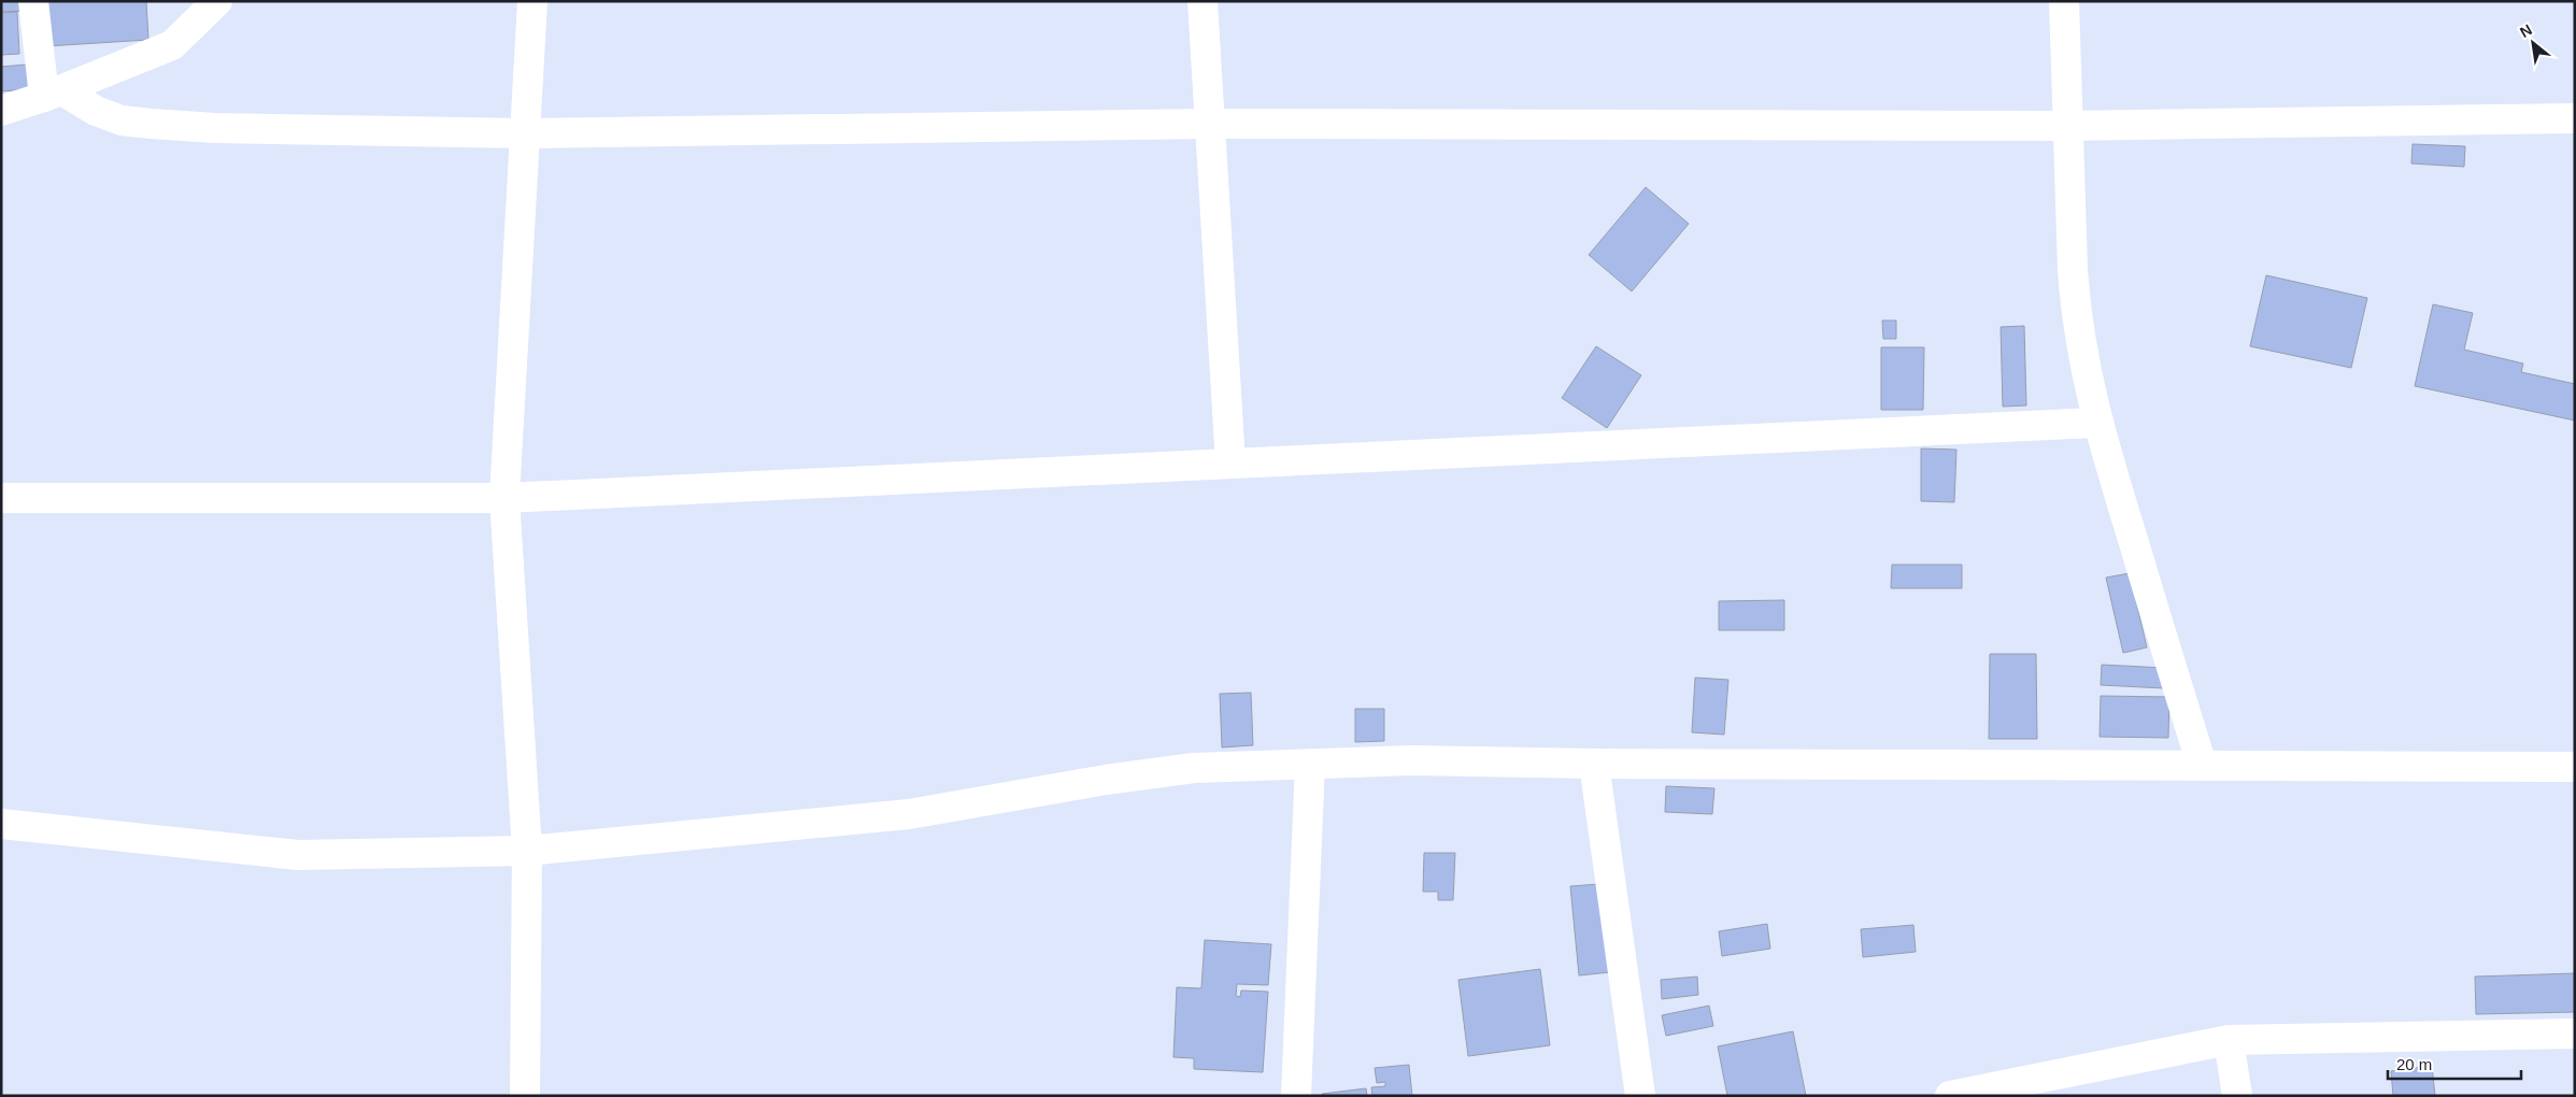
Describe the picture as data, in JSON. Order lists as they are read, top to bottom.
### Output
{
  "scale_bar": "20 m",
  "north": "top left"
}
